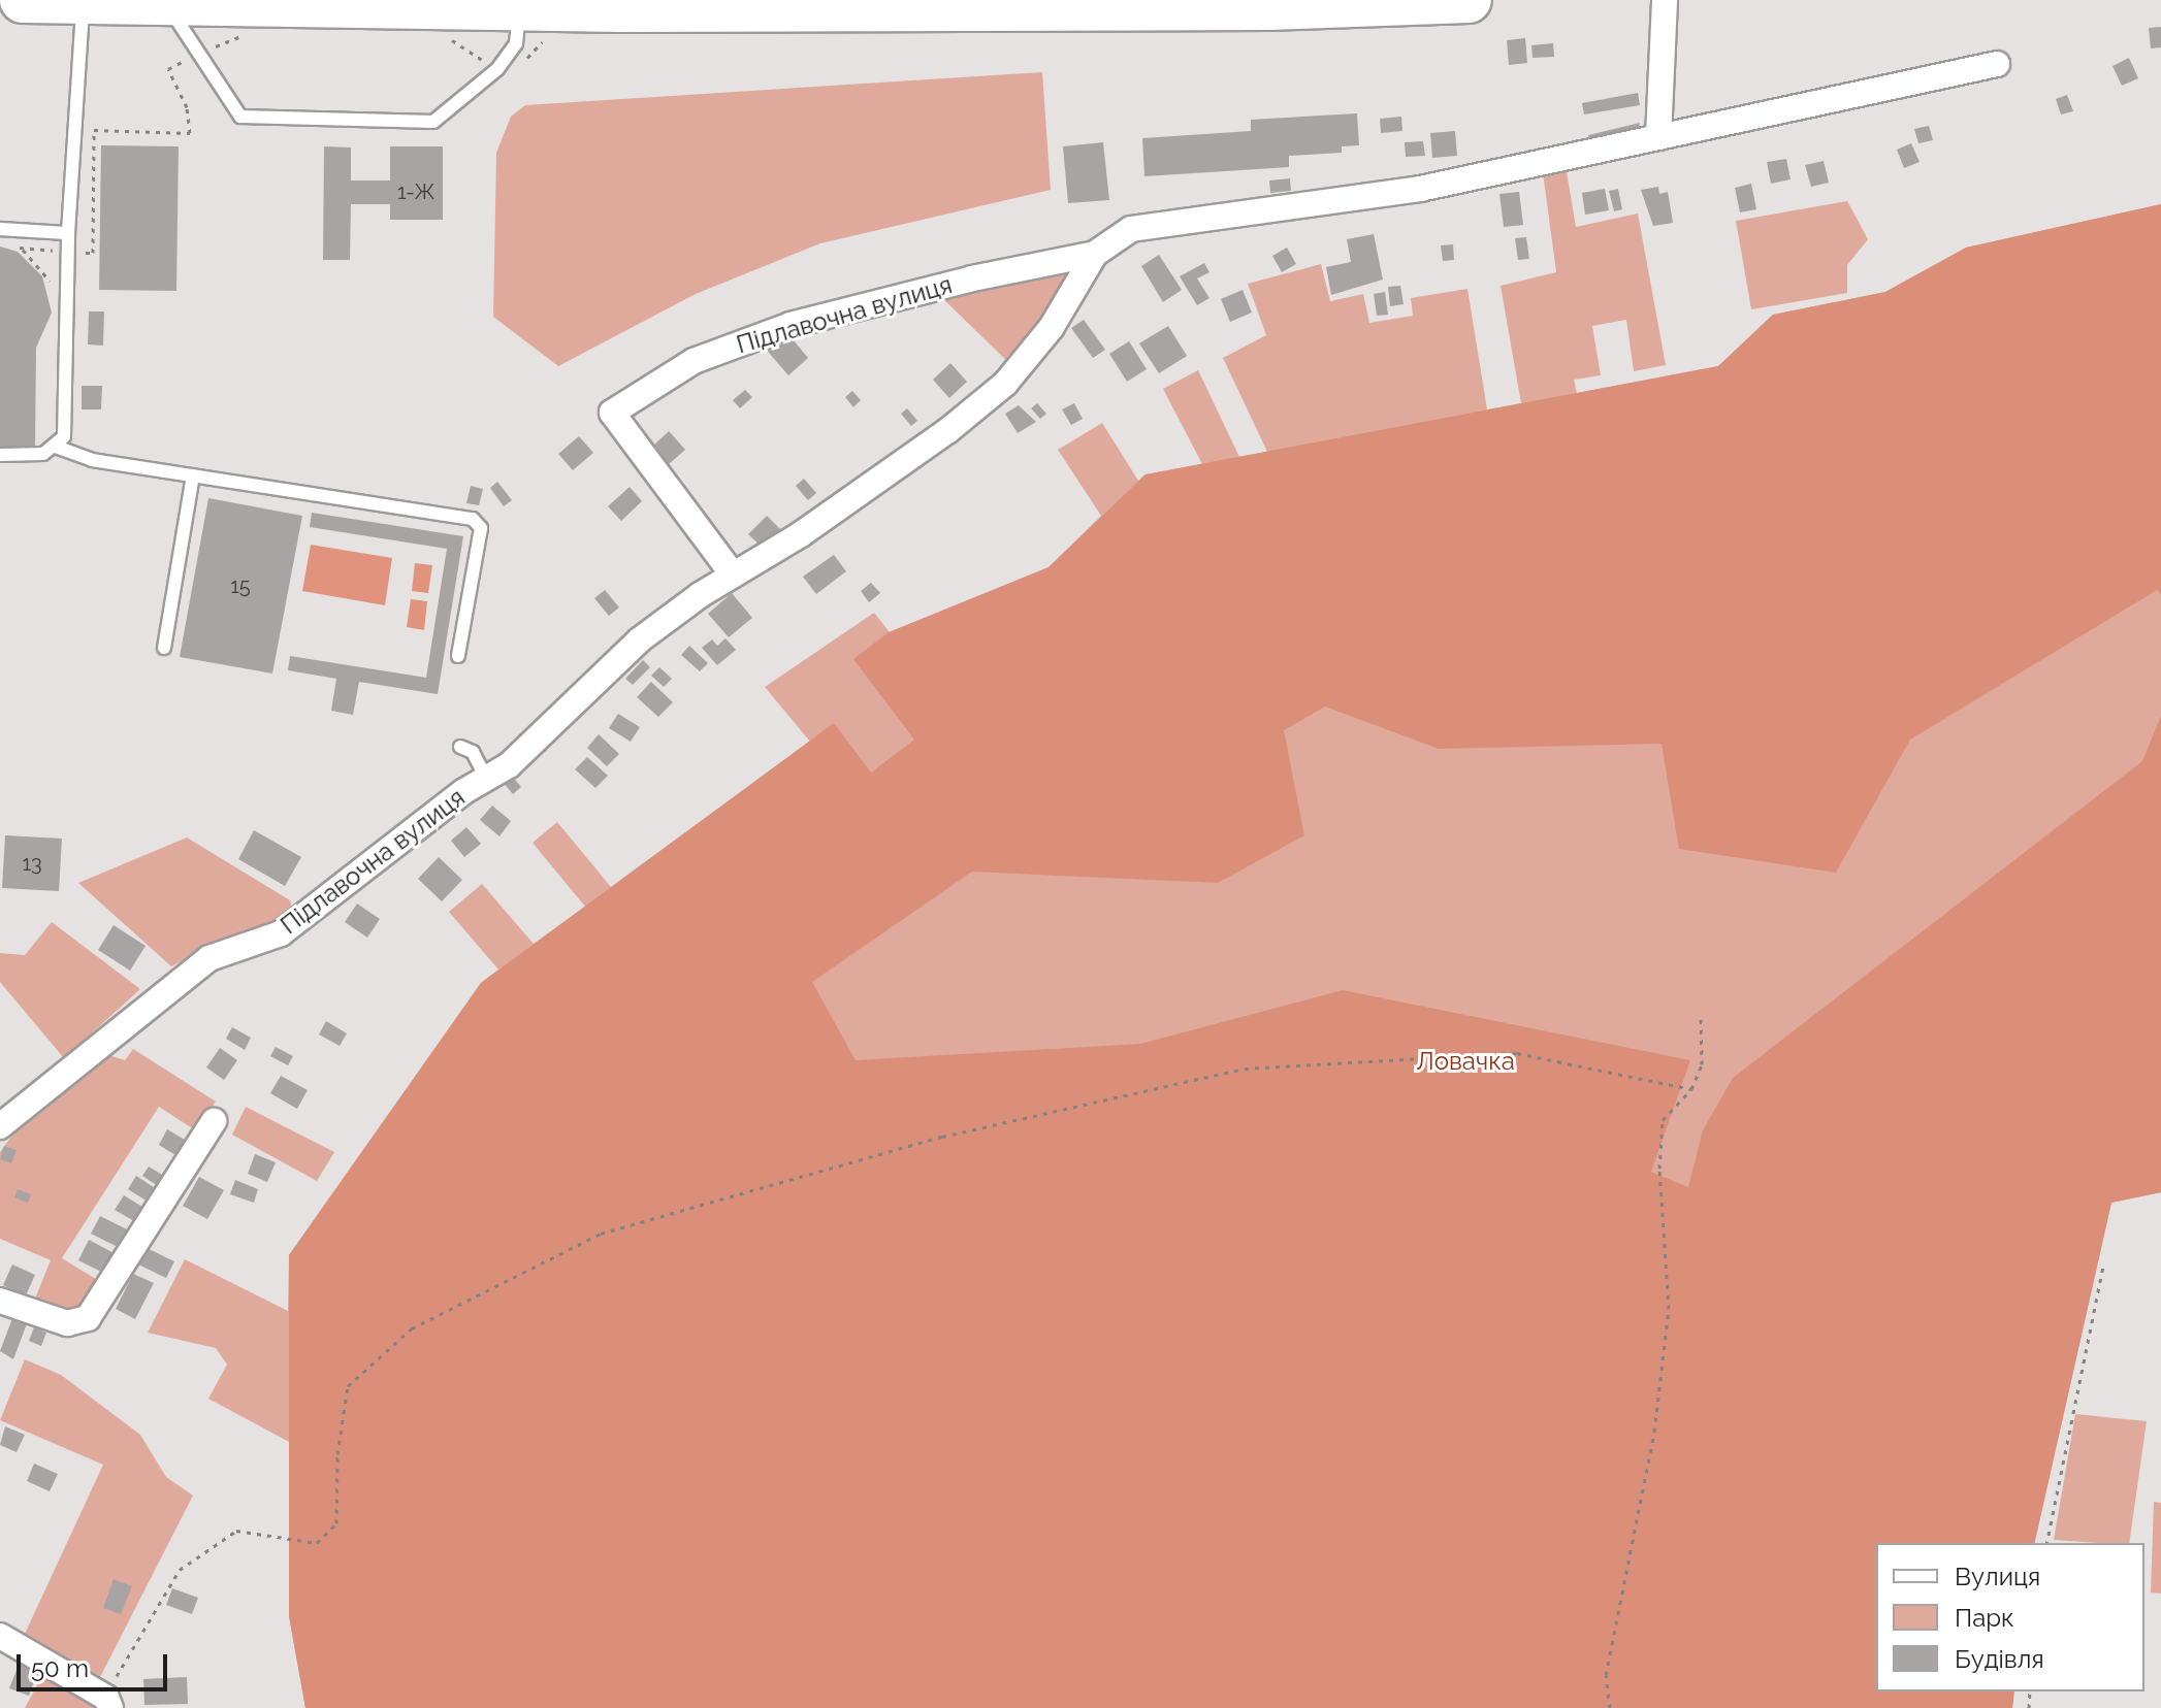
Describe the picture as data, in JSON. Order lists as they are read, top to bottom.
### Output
{
  "streets": {
    "street": ["Підлавочна вулиця"]
  },
  "parks": ["Ловачка"],
  "house_numbers": ["1-Ж", "15", "13"],
  "legend": ["Вулиця", "Парк", "Будівля"],
  "scale_bar": "50 m"
}
